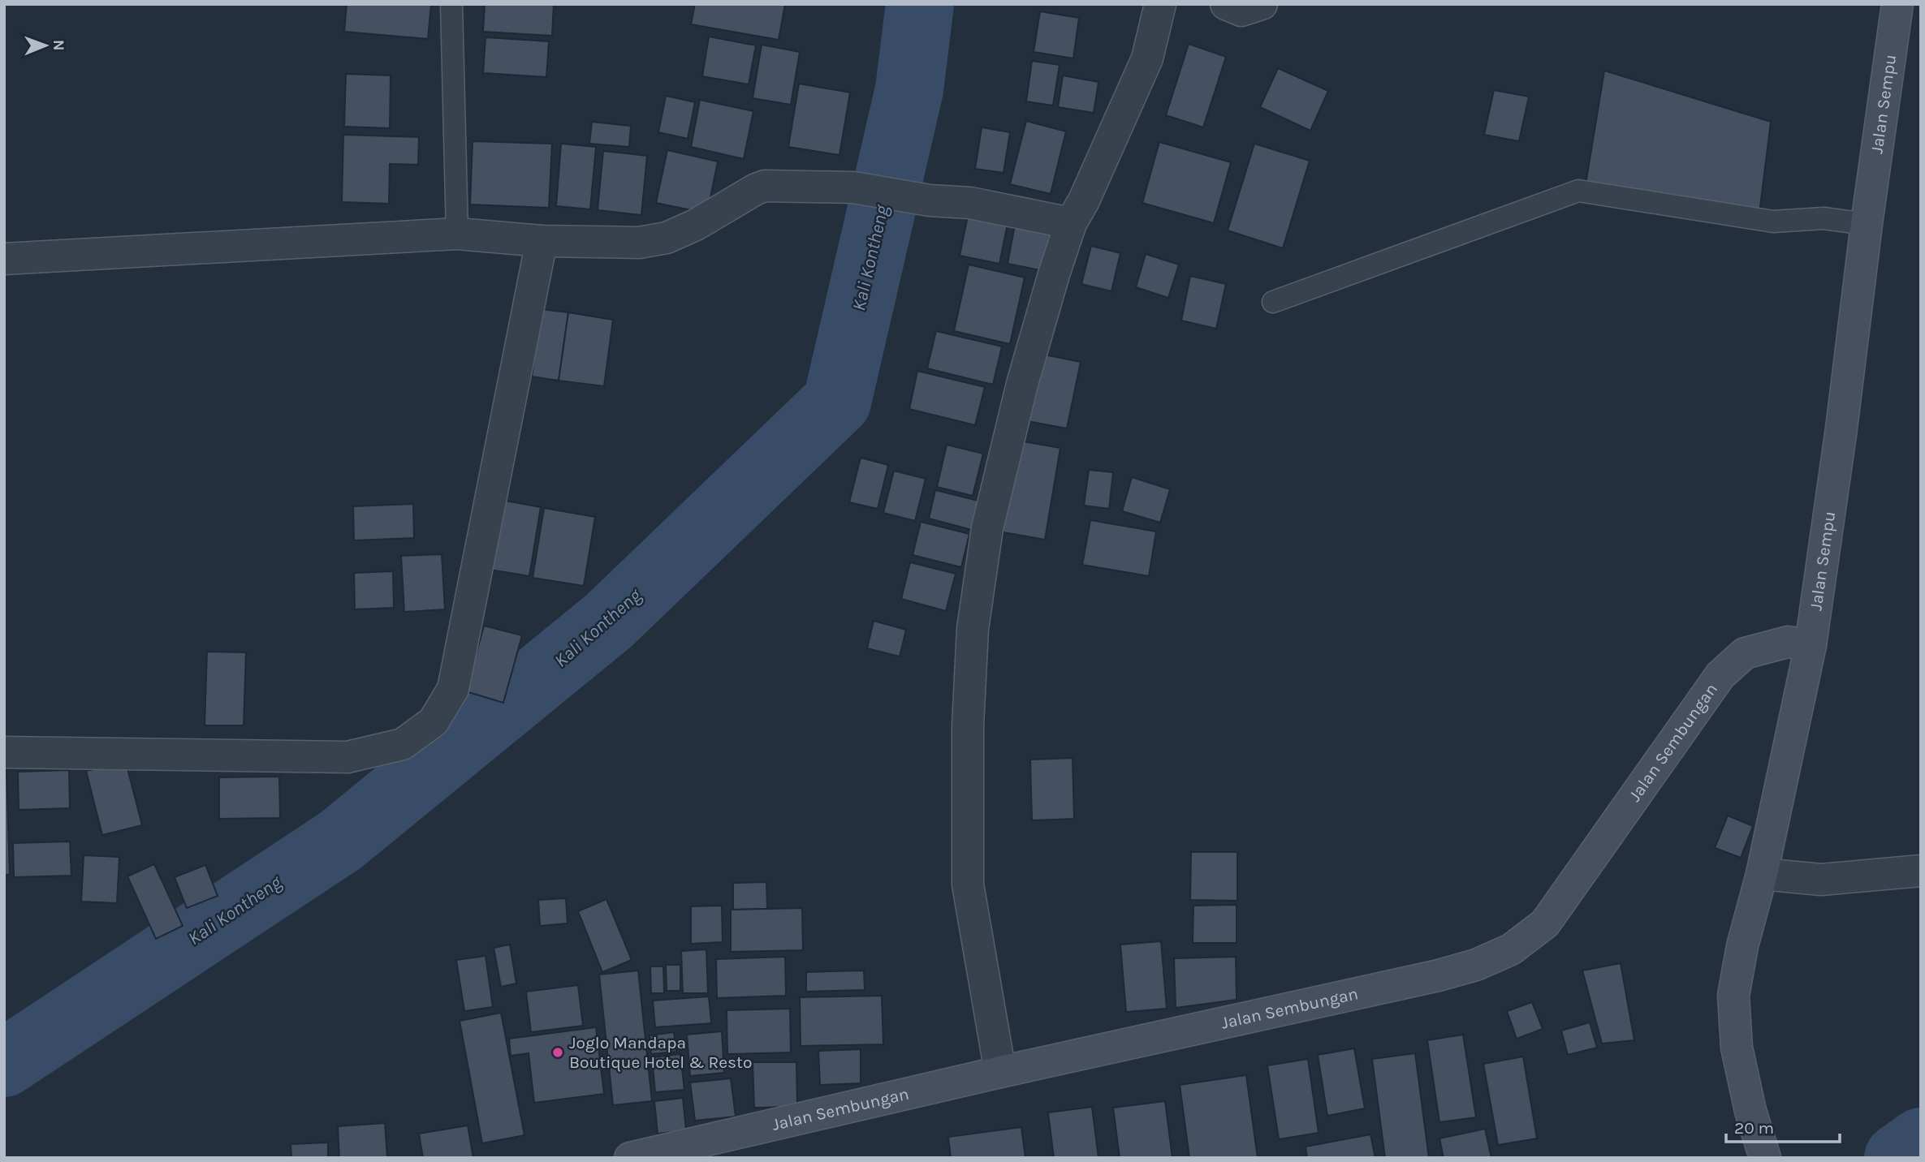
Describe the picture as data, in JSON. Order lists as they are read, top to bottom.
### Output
{
  "streets": {
    "street": ["Jalan Sempu", "Jalan Sembungan"]
  },
  "crossings": [
    ["Jalan Sempu", "Jalan Sembungan"]
  ],
  "water": ["Kali Kontheng"],
  "places": ["Joglo Mandapa Boutique Hotel & Resto"],
  "scale_bar": "20 m",
  "north": "right"
}
